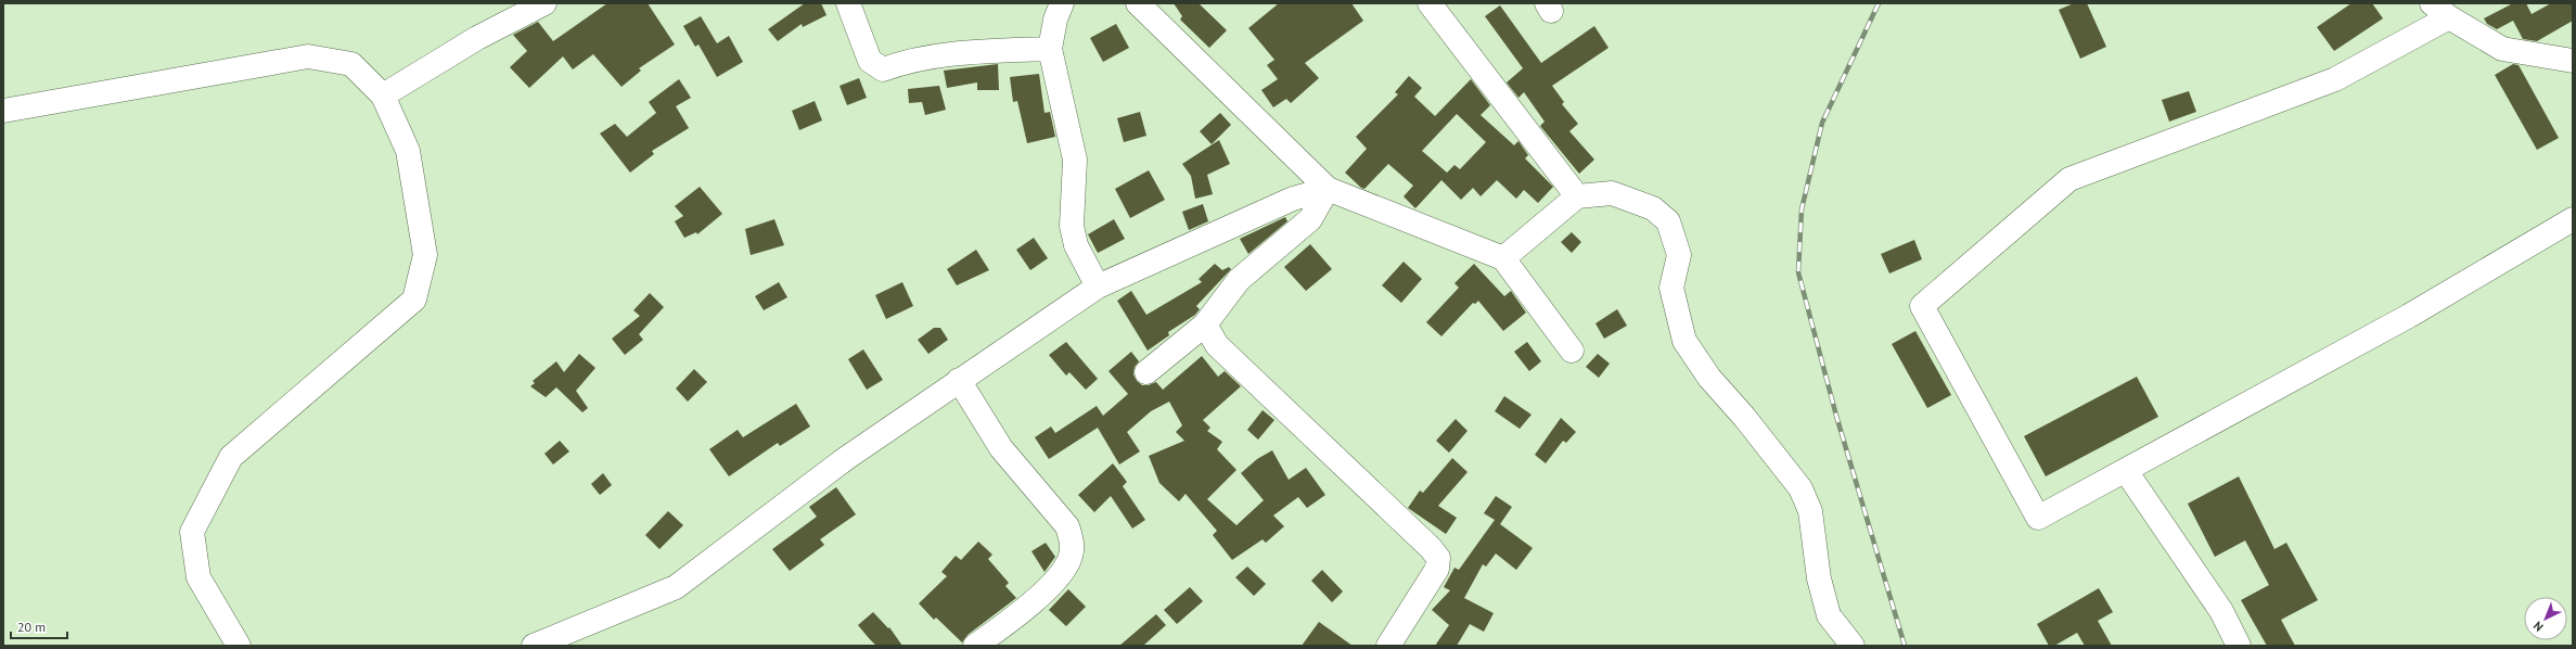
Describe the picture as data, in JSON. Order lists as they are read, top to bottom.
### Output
{
  "scale_bar": "20 m",
  "north": "bottom left"
}
